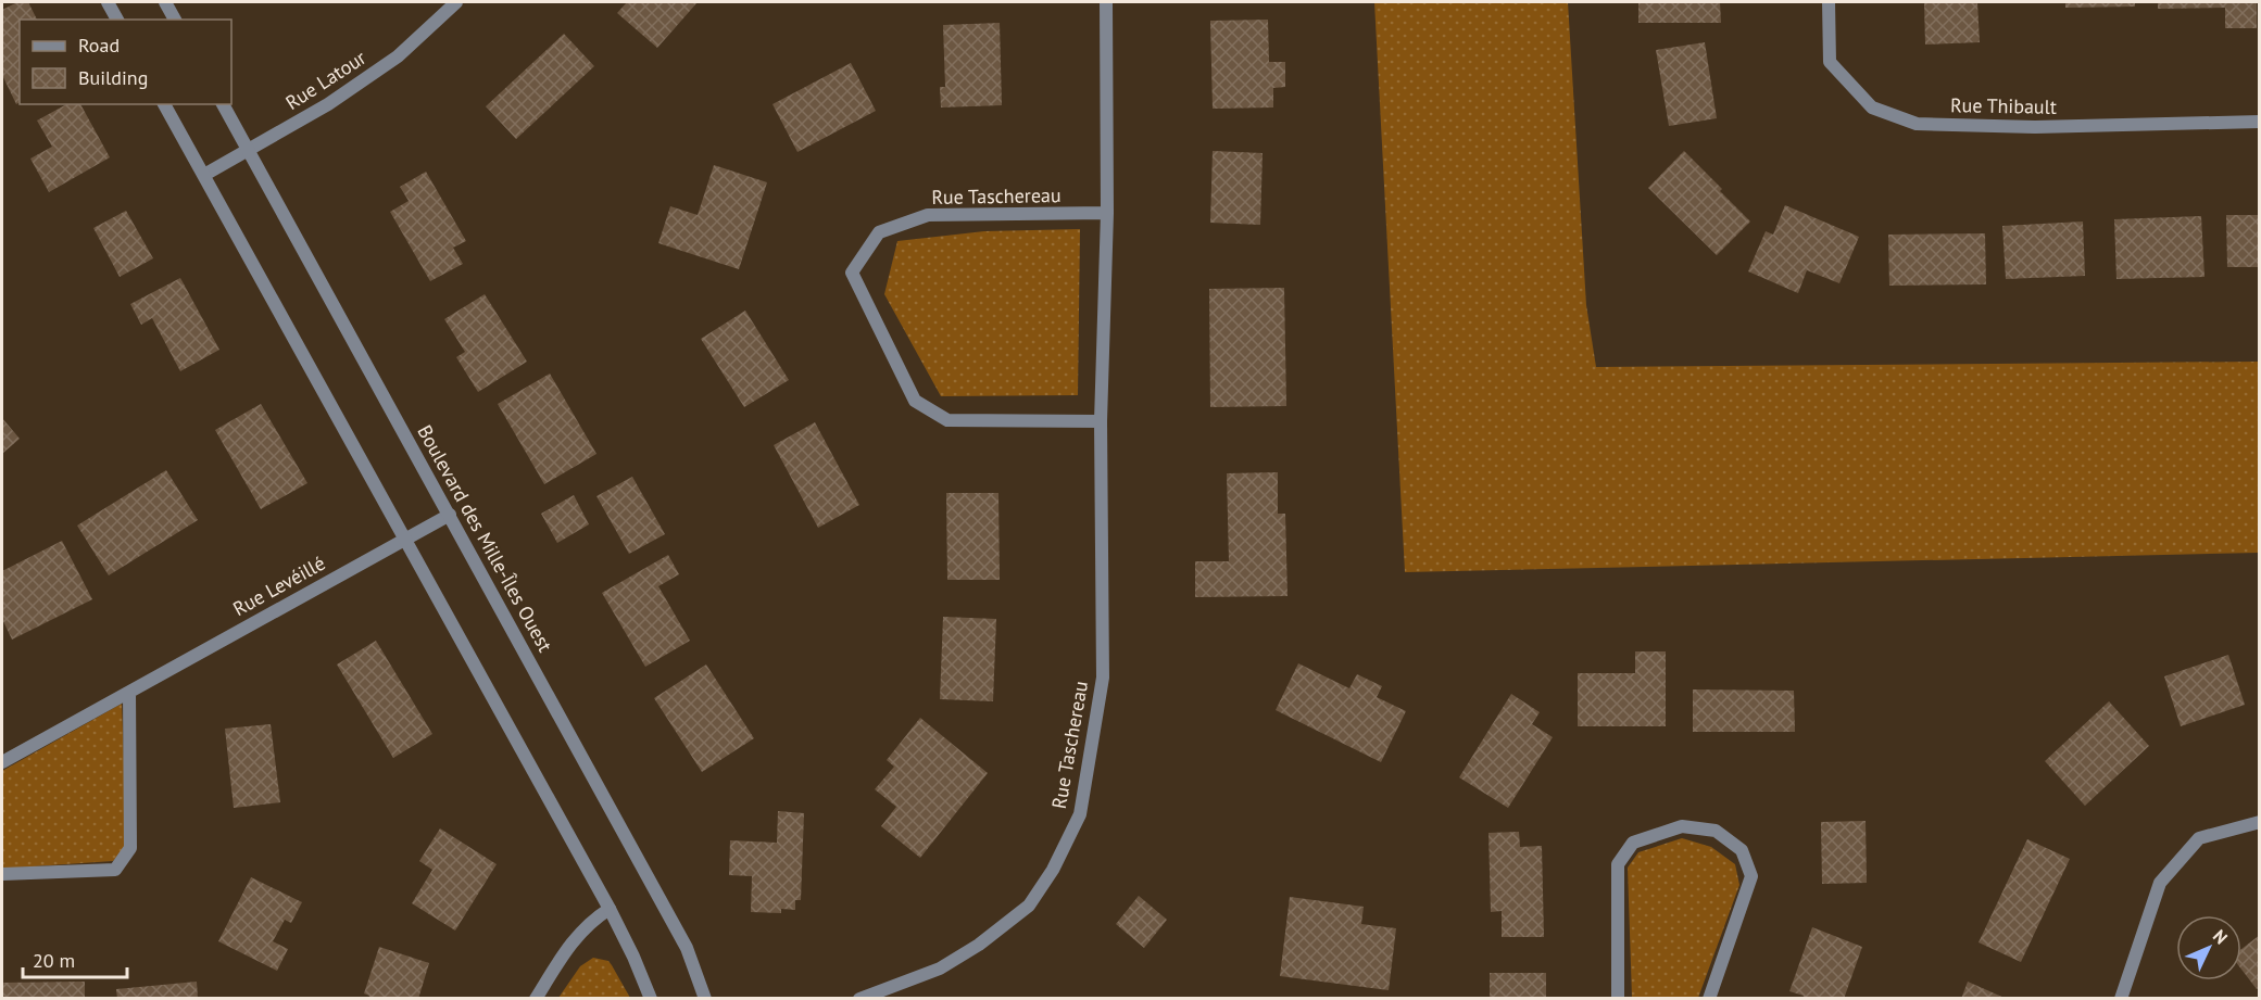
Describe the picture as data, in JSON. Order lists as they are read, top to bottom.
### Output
{
  "streets": {
    "street": [
      "Rue Latour",
      "Rue Thibault",
      "Rue Taschereau",
      "Boulevard des Mille-Îles Ouest",
      "Rue Levéillé"
    ]
  },
  "crossings": [
    ["Rue Latour", "Boulevard des Mille-Îles Ouest"],
    ["Boulevard des Mille-Îles Ouest", "Rue Levéillé"]
  ],
  "legend": ["Road", "Building"],
  "scale_bar": "20 m",
  "north": "top right"
}
